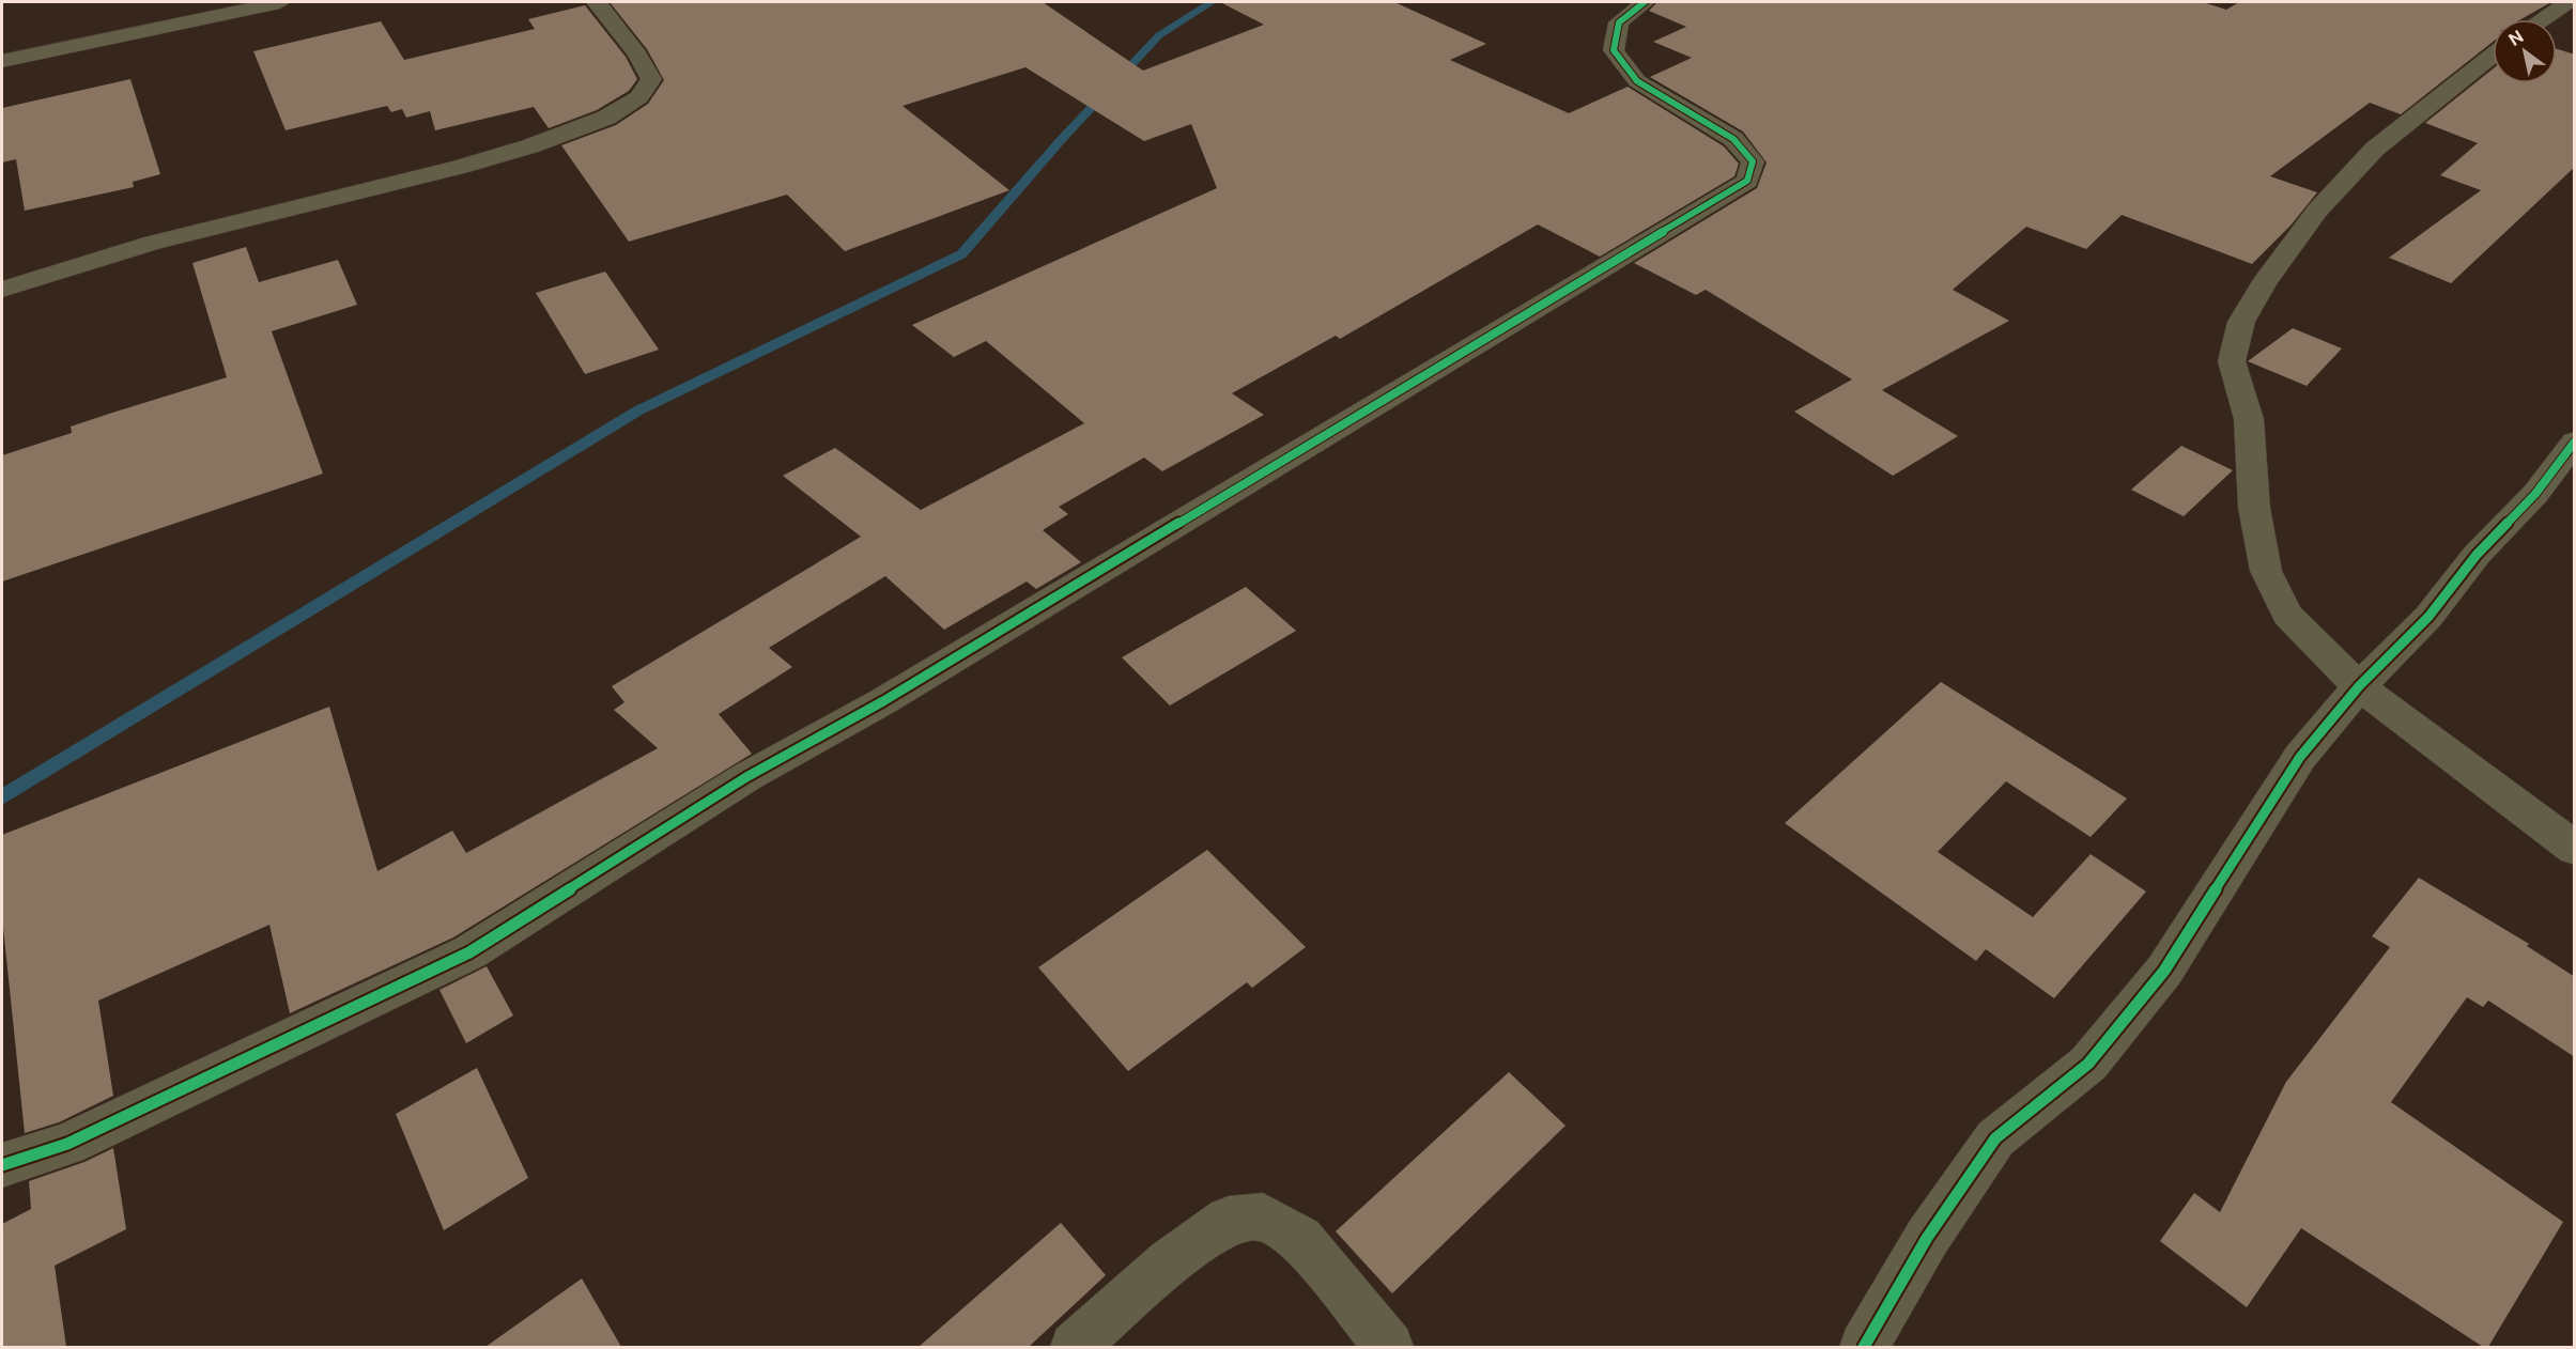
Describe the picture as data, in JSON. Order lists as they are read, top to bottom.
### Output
{
  "north": "top left"
}
